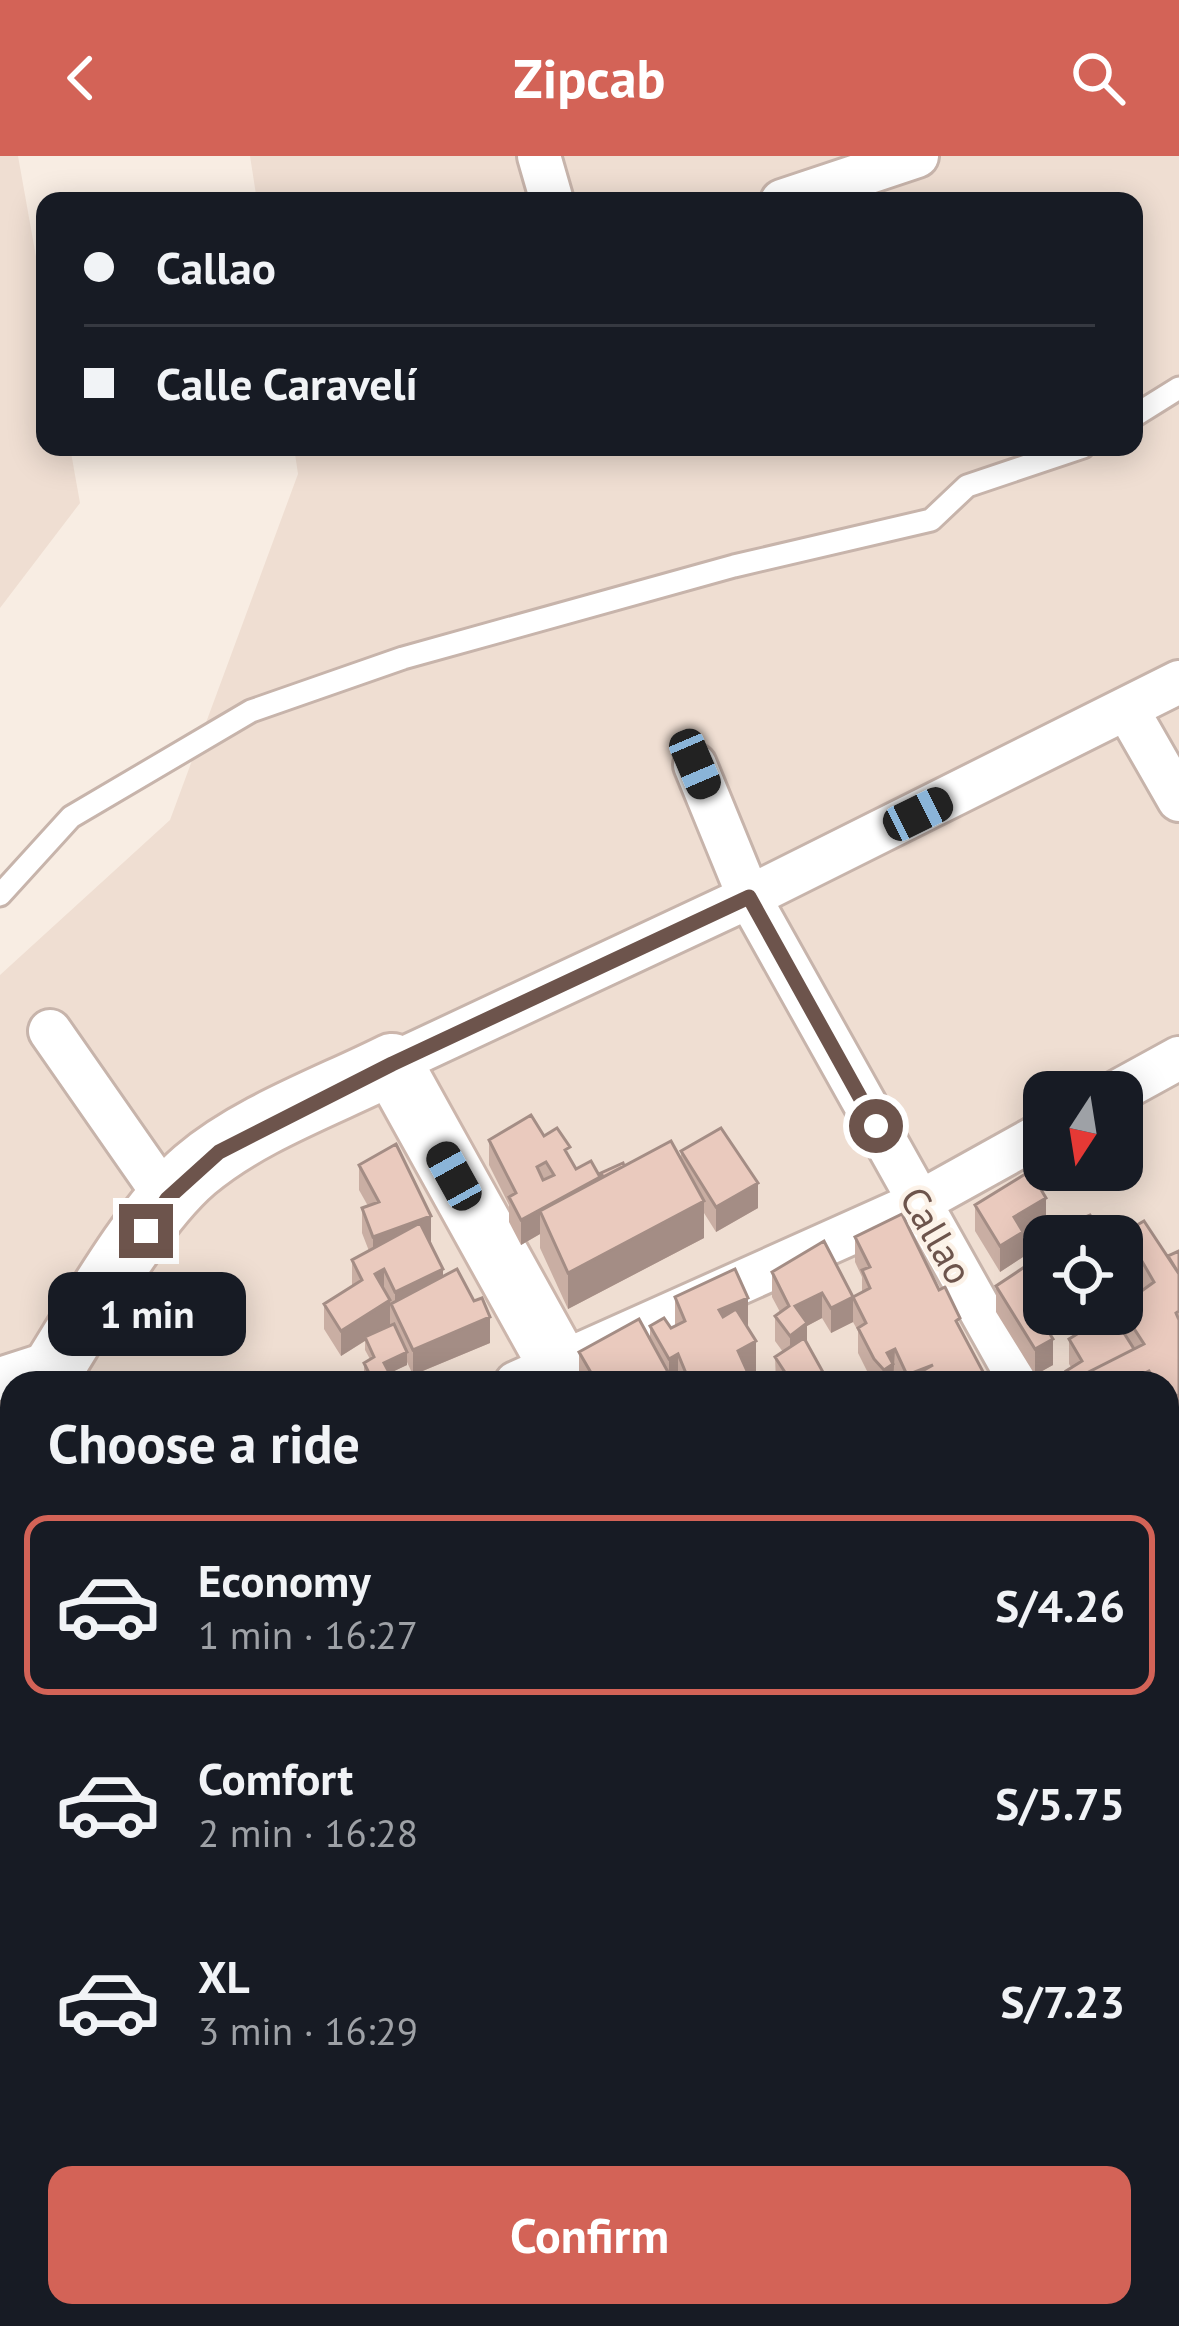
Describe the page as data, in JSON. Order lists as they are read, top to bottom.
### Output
{
  "streets": {
    "street": ["Callao"]
  },
  "north": "bottom",
  "page": {
    "header": "Zipcab",
    "banner": ["Callao", "Calle Caravelí"],
    "bubble": "1 min",
    "heading": "Choose a ride",
    "list": [
      {
        "name": "Economy",
        "note": "1 min · 16:27",
        "value": "S/4.26"
      },
      {
        "name": "Comfort",
        "note": "2 min · 16:28",
        "value": "S/5.75"
      },
      {
        "name": "XL",
        "note": "3 min · 16:29",
        "value": "S/7.23"
      }
    ],
    "buttons": "Confirm"
  }
}
